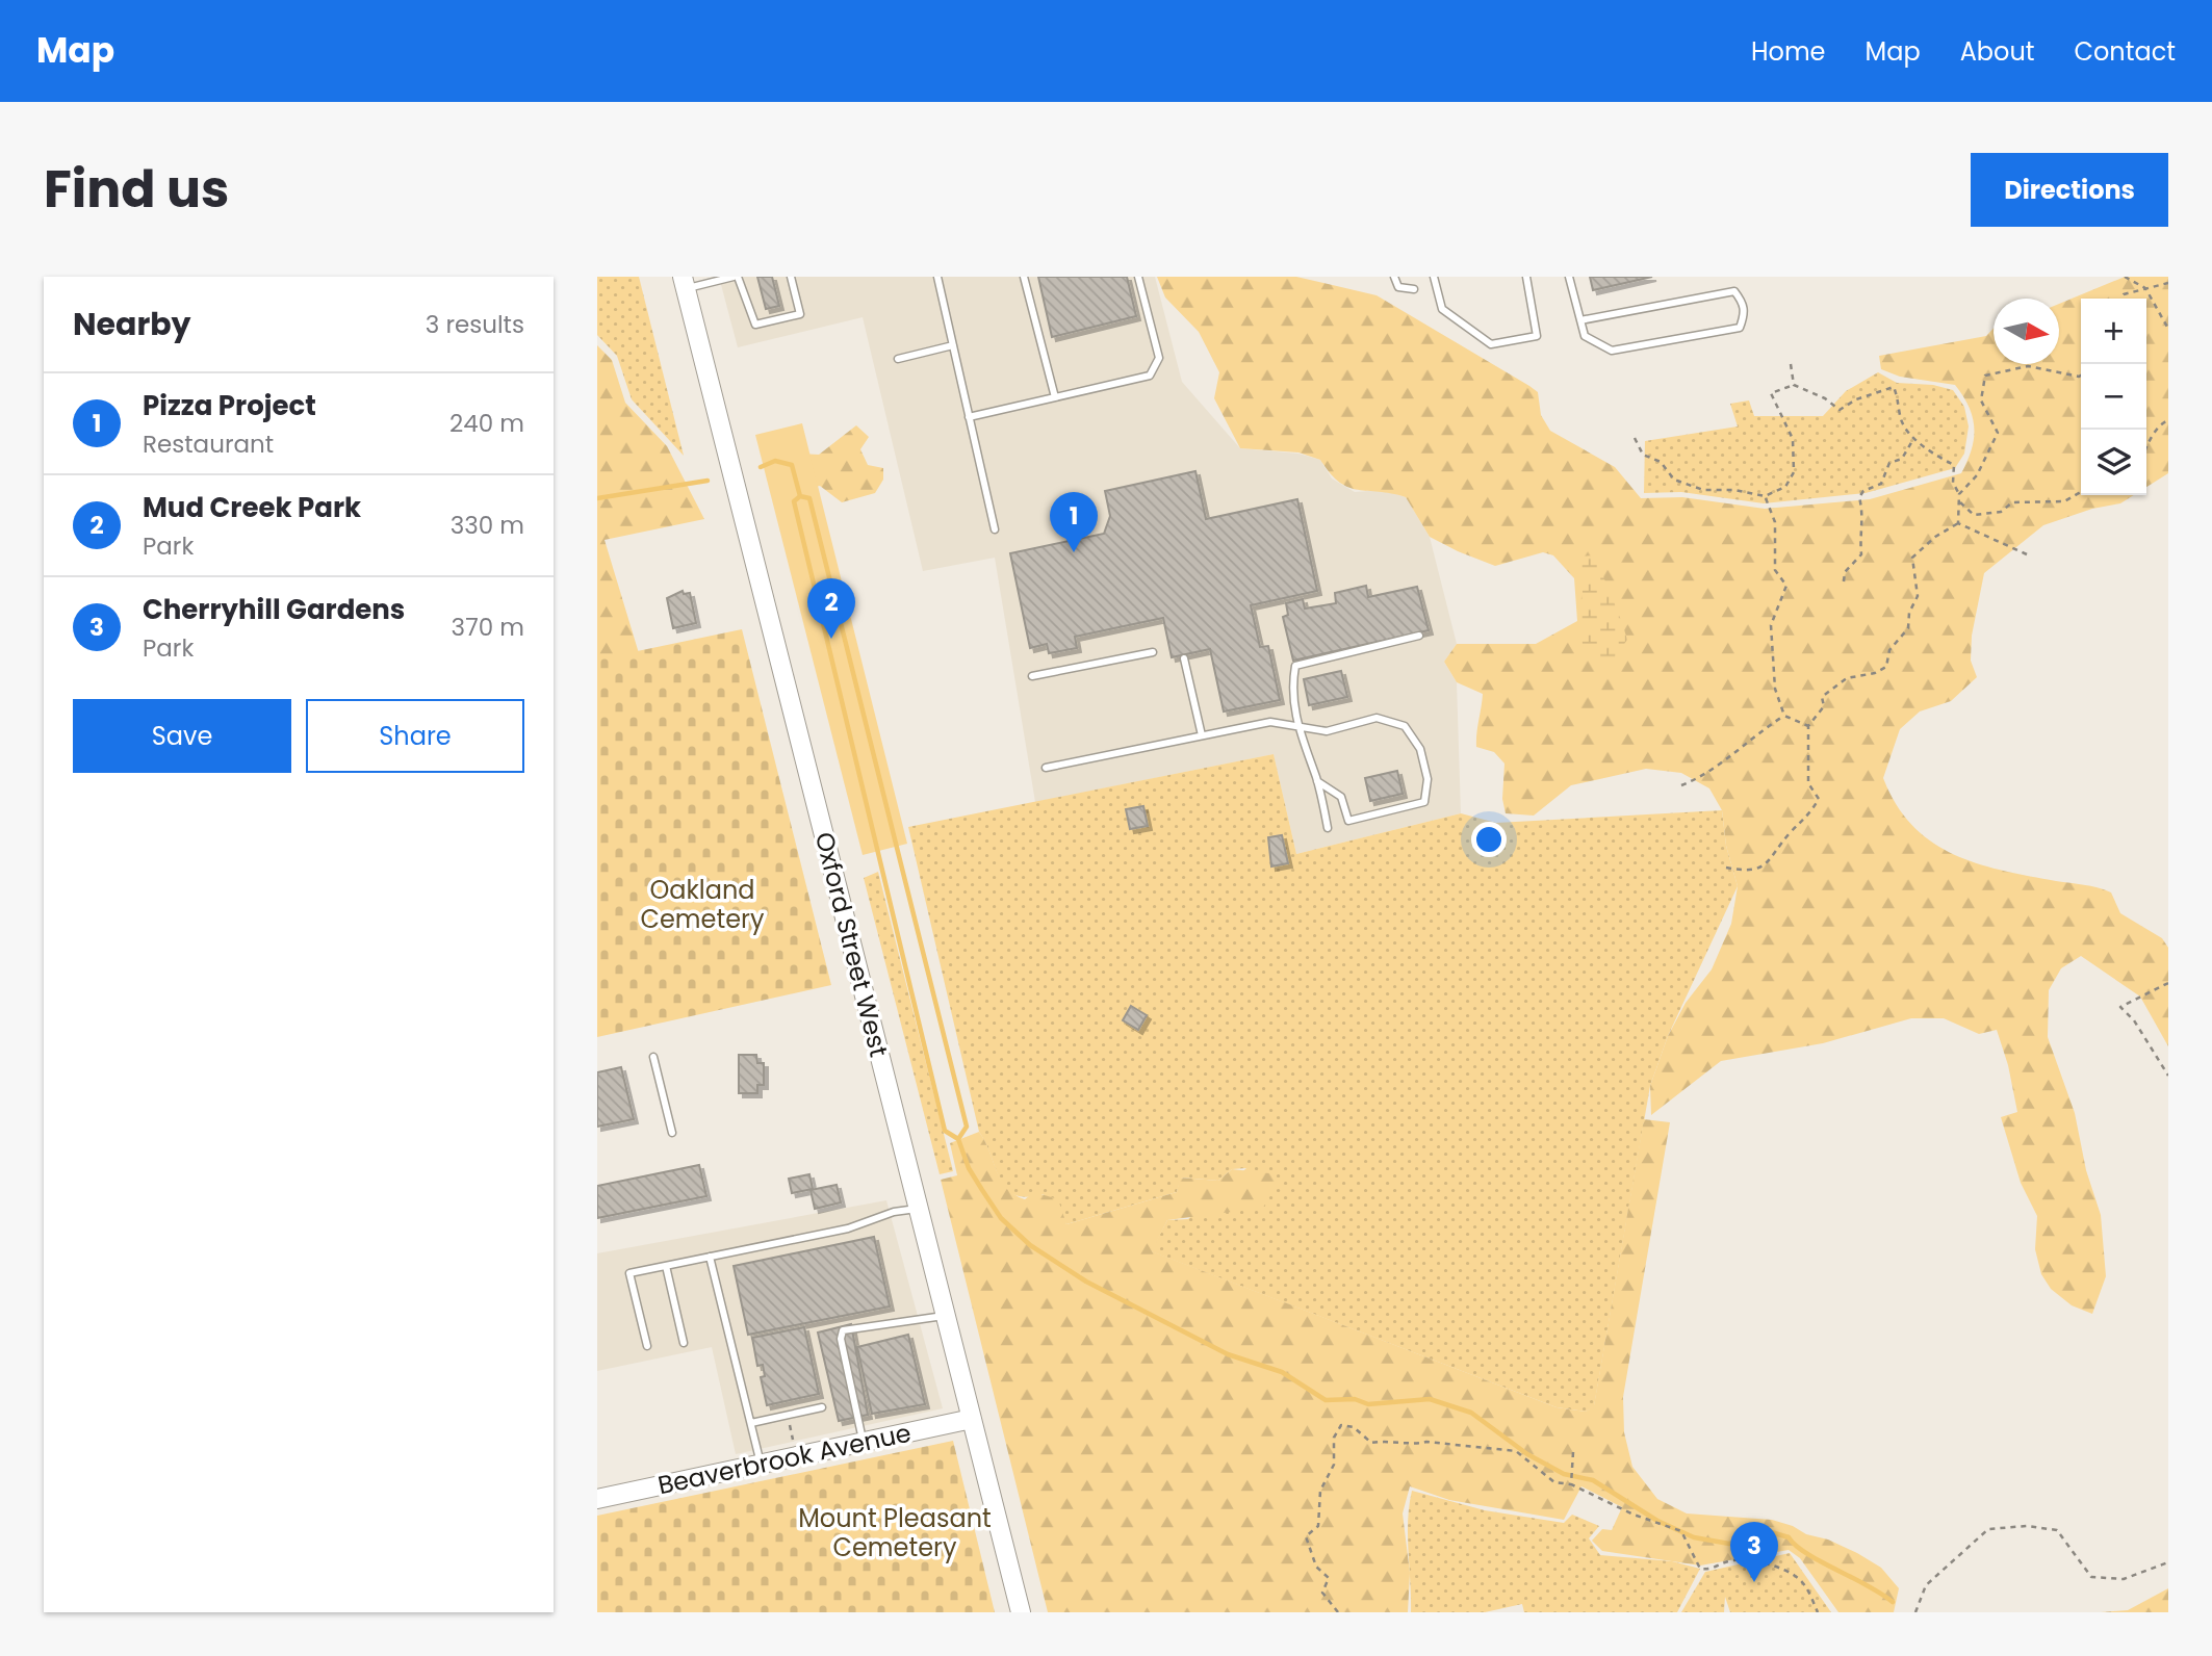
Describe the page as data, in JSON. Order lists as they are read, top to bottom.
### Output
{
  "streets": {
    "main road": ["Oxford Street West", "Beaverbrook Avenue"]
  },
  "crossings": [
    ["Oxford Street West", "Beaverbrook Avenue"]
  ],
  "parks": ["Oakland Cemetery", "Mount Pleasant Cemetery"],
  "north": "right",
  "page": {
    "header": "Map",
    "nav": [
      "Home",
      "Map",
      "About",
      "Contact"
    ],
    "title": "Find us",
    "buttons": [
      "Directions",
      ["Save", "Share"]
    ],
    "heading": ["Nearby", "3 results"],
    "map_buttons": ["+", "−"],
    "list": [
      {
        "mark": "1",
        "name": "Pizza Project",
        "note": "Restaurant",
        "value": "240 m"
      },
      {
        "mark": "2",
        "name": "Mud Creek Park",
        "note": "Park",
        "value": "330 m"
      },
      {
        "mark": "3",
        "name": "Cherryhill Gardens",
        "note": "Park",
        "value": "370 m"
      }
    ],
    "pins": ["1", "2", "3"]
  }
}
